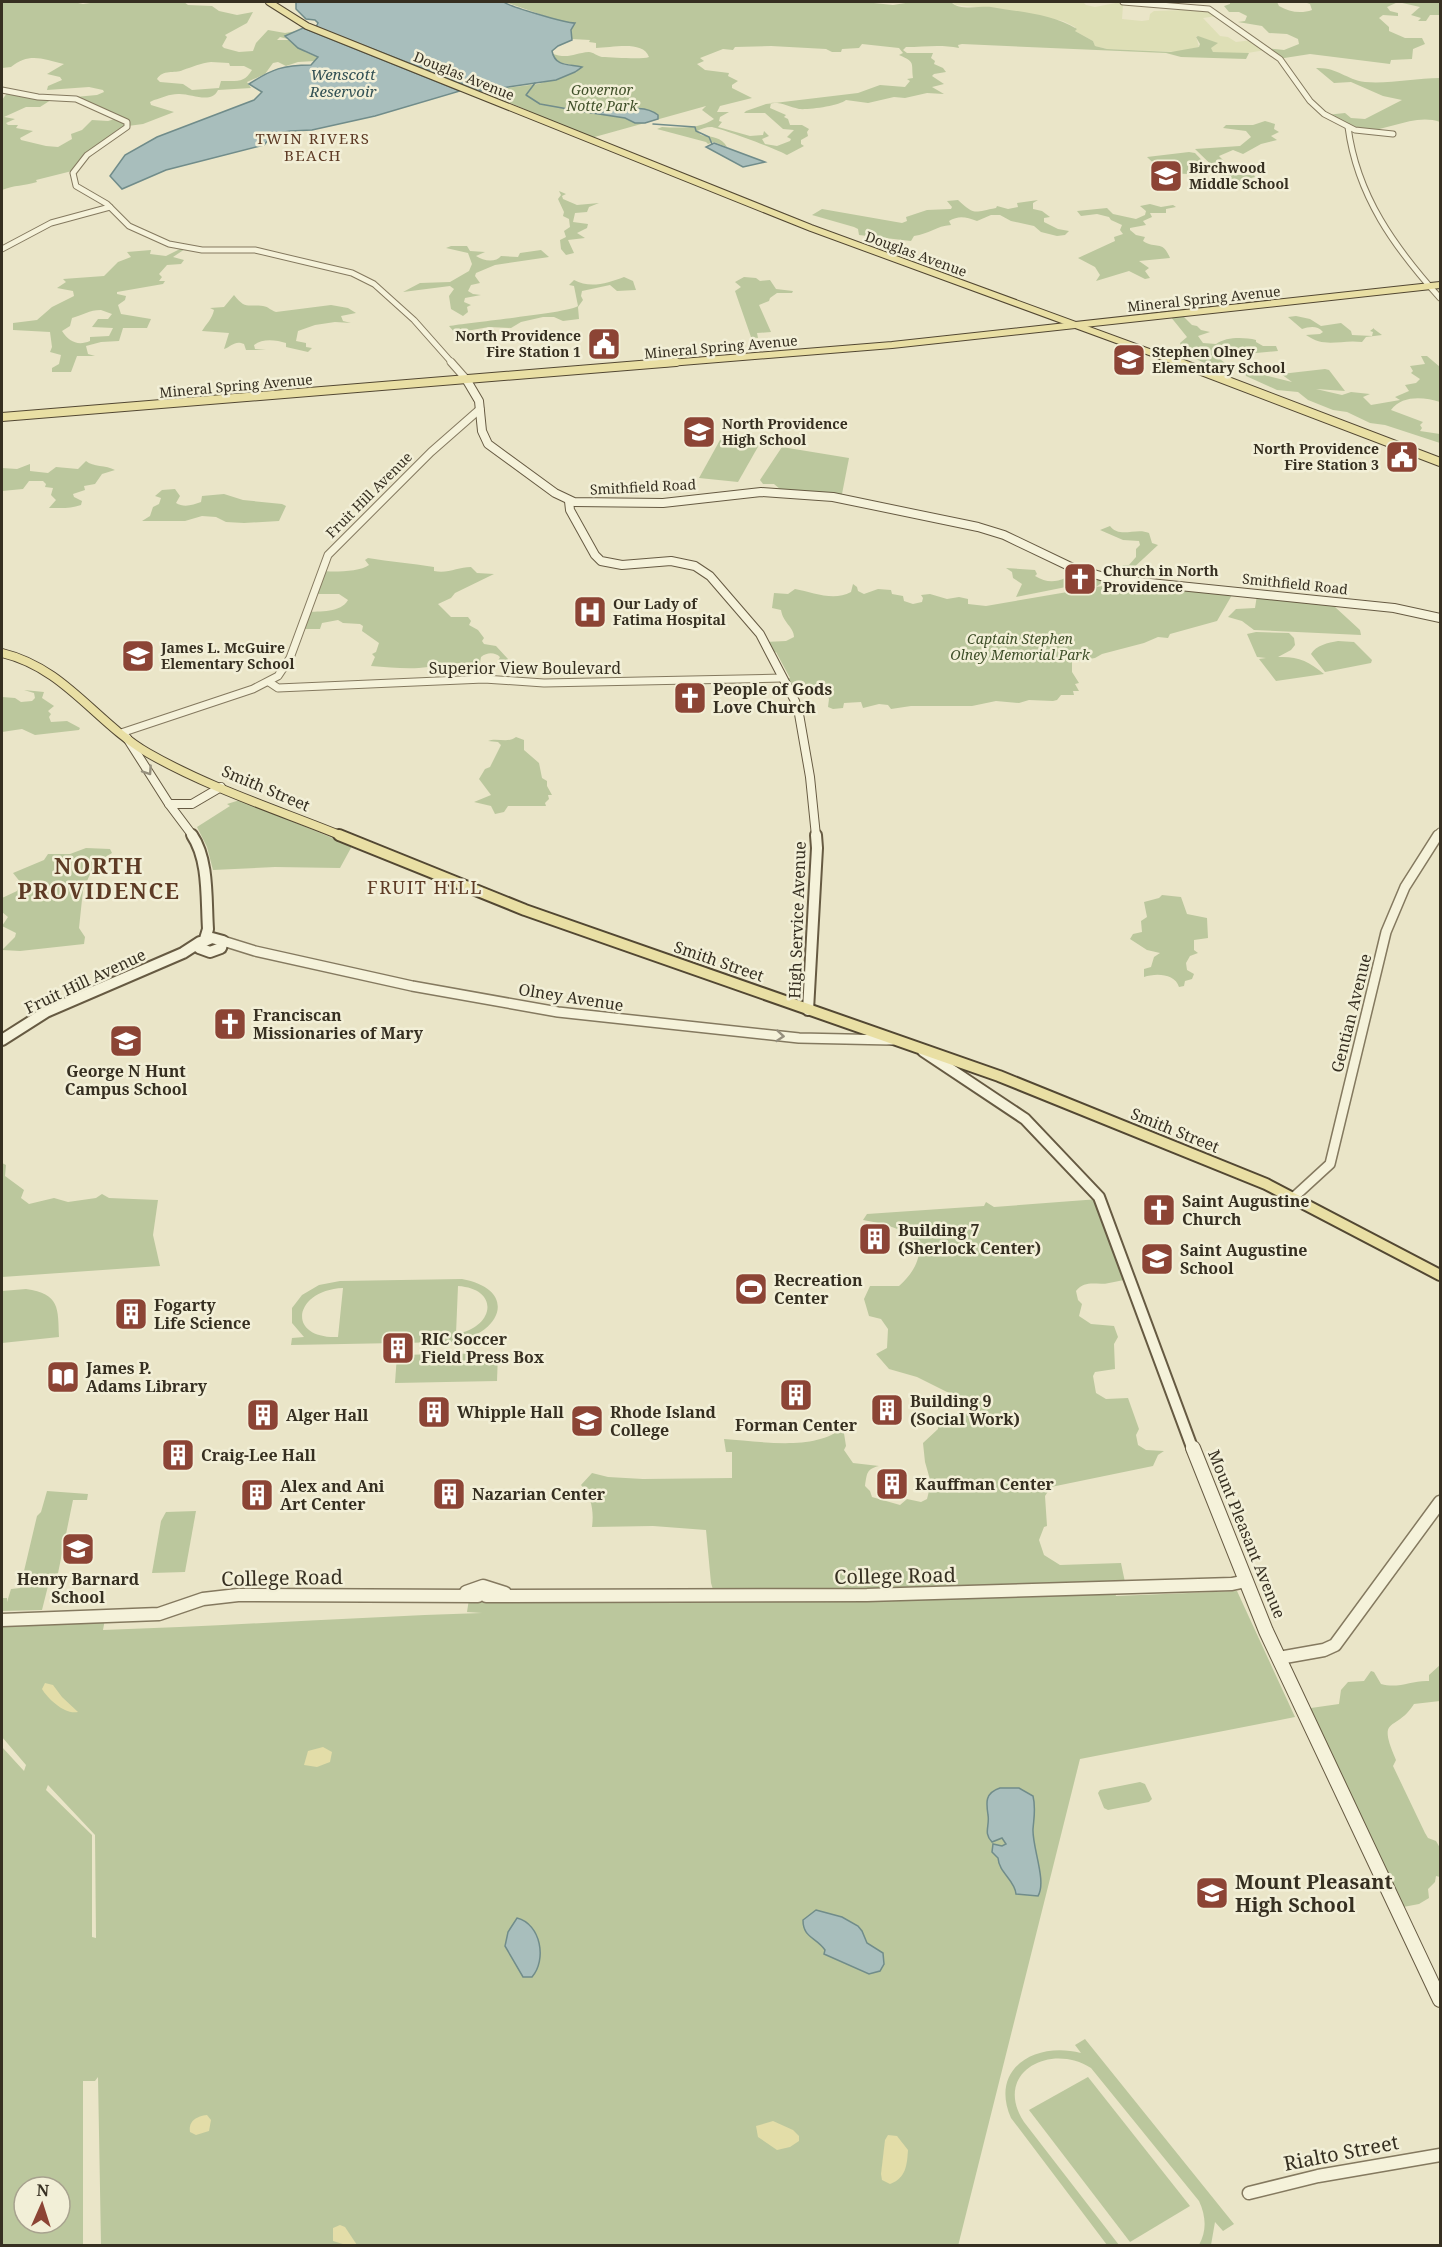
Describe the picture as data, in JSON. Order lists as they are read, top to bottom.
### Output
{
  "streets": {
    "main road": [
      "Douglas Avenue",
      "Mineral Spring Avenue",
      "Smithfield Road",
      "Fruit Hill Avenue",
      "Smith Street",
      "High Service Avenue",
      "Mount Pleasant Avenue"
    ],
    "street": [
      "Superior View Boulevard",
      "Olney Avenue",
      "Gentian Avenue",
      "College Road",
      "Rialto Street"
    ]
  },
  "crossings": [
    ["Douglas Avenue", "Mineral Spring Avenue"],
    ["Mineral Spring Avenue", "Smithfield Road"],
    ["Smithfield Road", "Fruit Hill Avenue"],
    ["Smithfield Road", "High Service Avenue"],
    ["Fruit Hill Avenue", "Superior View Boulevard"],
    ["Fruit Hill Avenue", "Smith Street"],
    ["Fruit Hill Avenue", "Olney Avenue"],
    ["Superior View Boulevard", "High Service Avenue"],
    ["Smith Street", "High Service Avenue"],
    ["Smith Street", "Olney Avenue"],
    ["Smith Street", "Gentian Avenue"],
    ["Smith Street", "Mount Pleasant Avenue"],
    ["Mount Pleasant Avenue", "College Road"]
  ],
  "one_way": ["Olney Avenue"],
  "districts": ["TWIN RIVERS BEACH", "NORTH PROVIDENCE", "FRUIT HILL"],
  "water": ["Wenscott Reservoir"],
  "parks": ["Governor Notte Park", "Captain Stephen Olney Memorial Park"],
  "places": {
    "school or university": [
      "Birchwood Middle School",
      "Stephen Olney Elementary School",
      "North Providence High School",
      "James L. McGuire Elementary School",
      "George N Hunt Campus School",
      "Saint Augustine School",
      "Rhode Island College",
      "Henry Barnard School",
      "Mount Pleasant High School"
    ],
    "public building": ["North Providence Fire Station 1", "North Providence Fire Station 3"],
    "church": [
      "Church in North Providence",
      "People of Gods Love Church",
      "Franciscan Missionaries of Mary",
      "Saint Augustine Church"
    ],
    "hospital": ["Our Lady of Fatima Hospital"],
    "building": [
      "Building 7 (Sherlock Center)",
      "Fogarty Life Science",
      "RIC Soccer Field Press Box",
      "Forman Center",
      "Building 9 (Social Work)",
      "Whipple Hall",
      "Alger Hall",
      "Craig-Lee Hall",
      "Kauffman Center",
      "Nazarian Center",
      "Alex and Ani Art Center"
    ],
    "sports": ["Recreation Center"],
    "library": ["James P. Adams Library"]
  },
  "north": "top"
}
